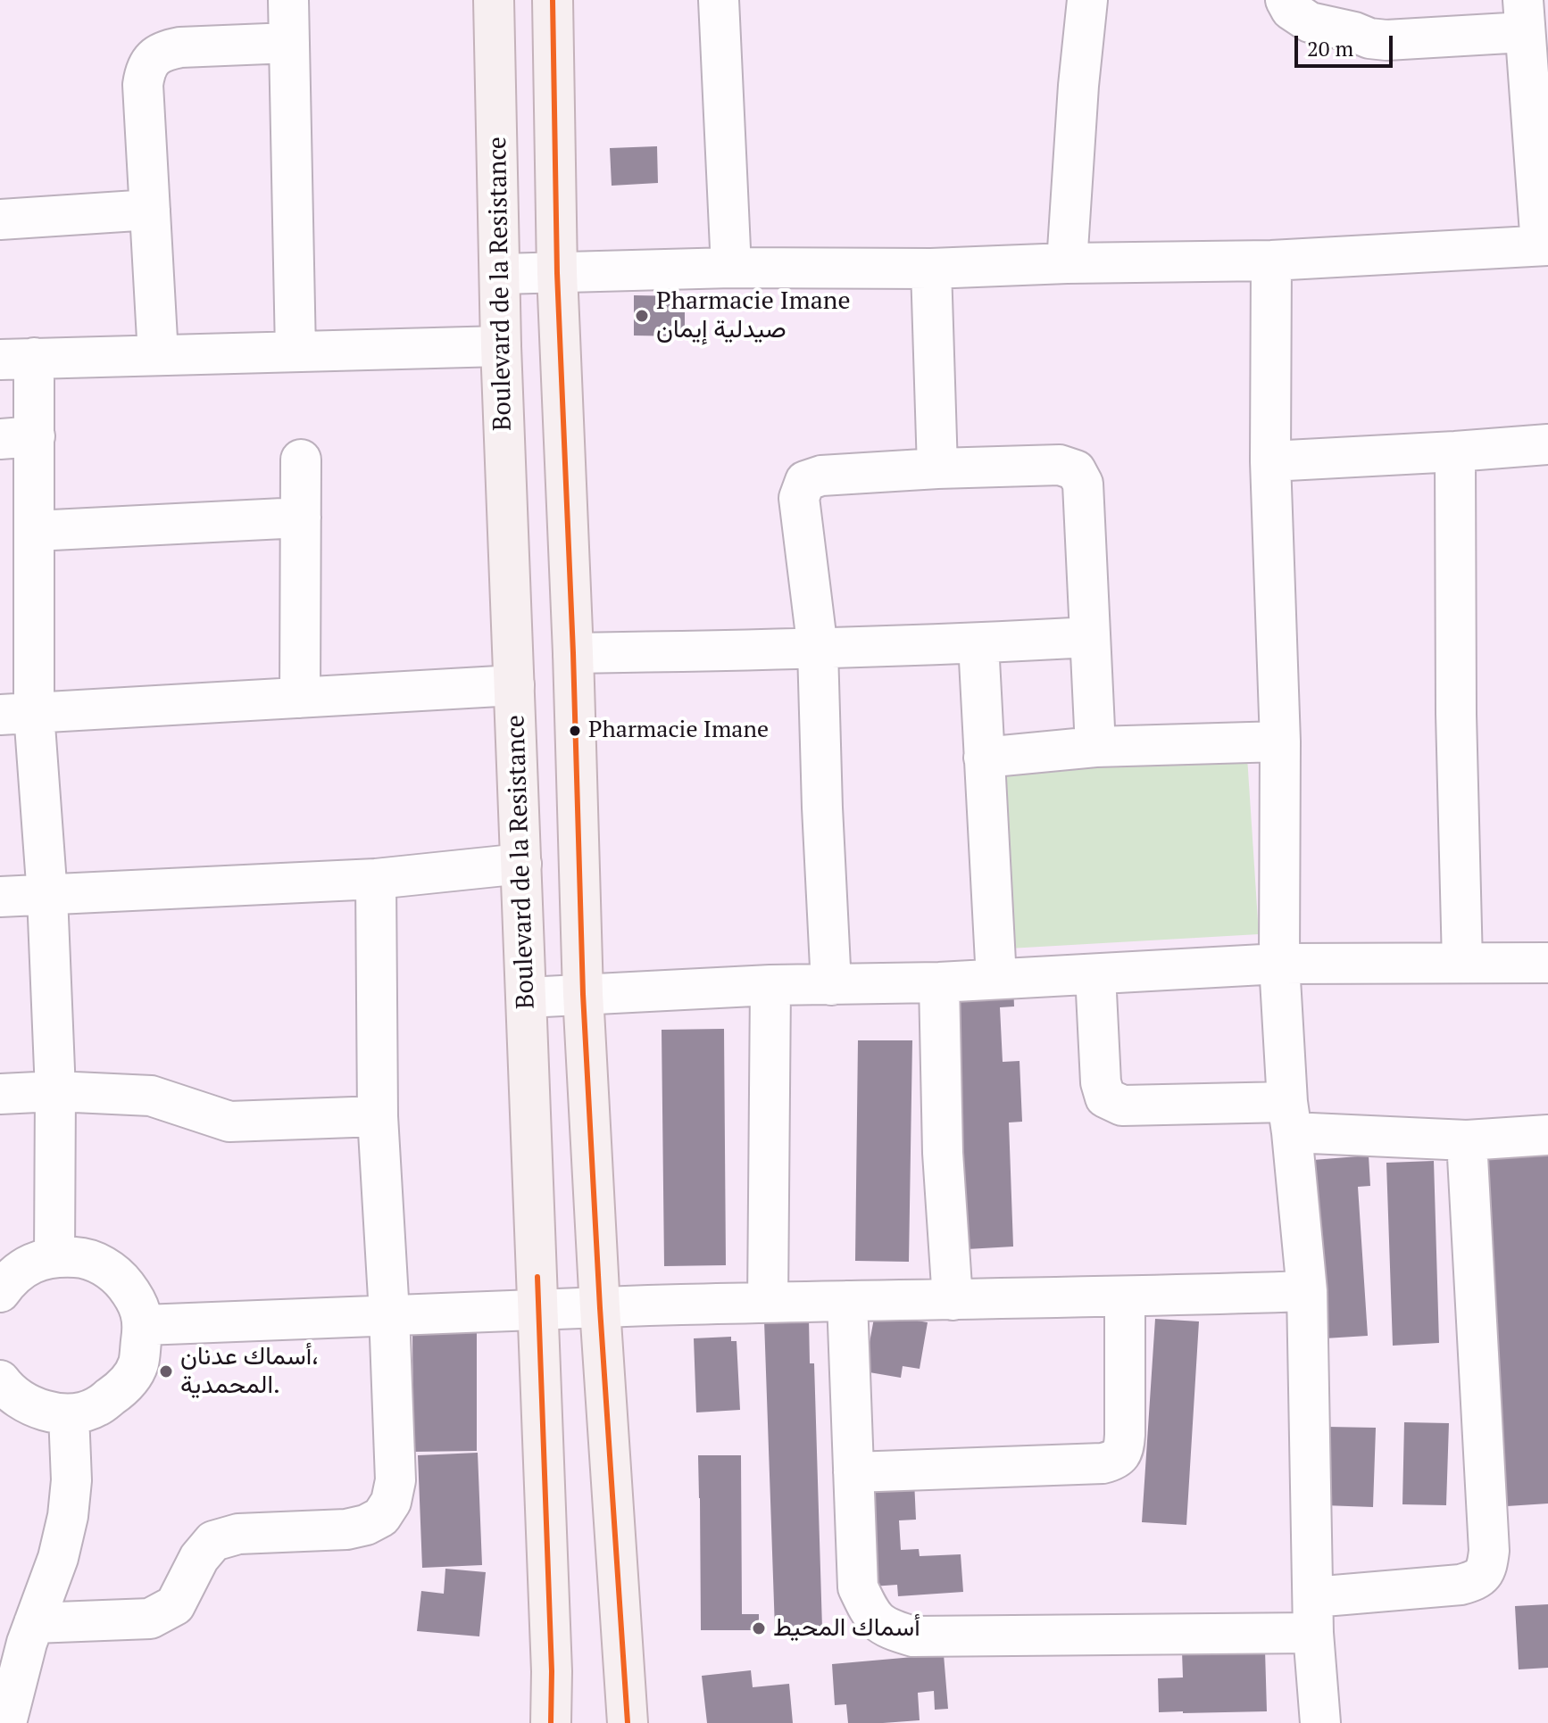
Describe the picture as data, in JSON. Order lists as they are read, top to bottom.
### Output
{
  "streets": {
    "main road": ["Boulevard de la Resistance"]
  },
  "places": [
    "Pharmacie Imane صيدلية إيمان",
    "Pharmacie Imane",
    "أسماك عدنان، المحمدية.",
    "أسماك المحيط"
  ],
  "scale_bar": "20 m"
}
